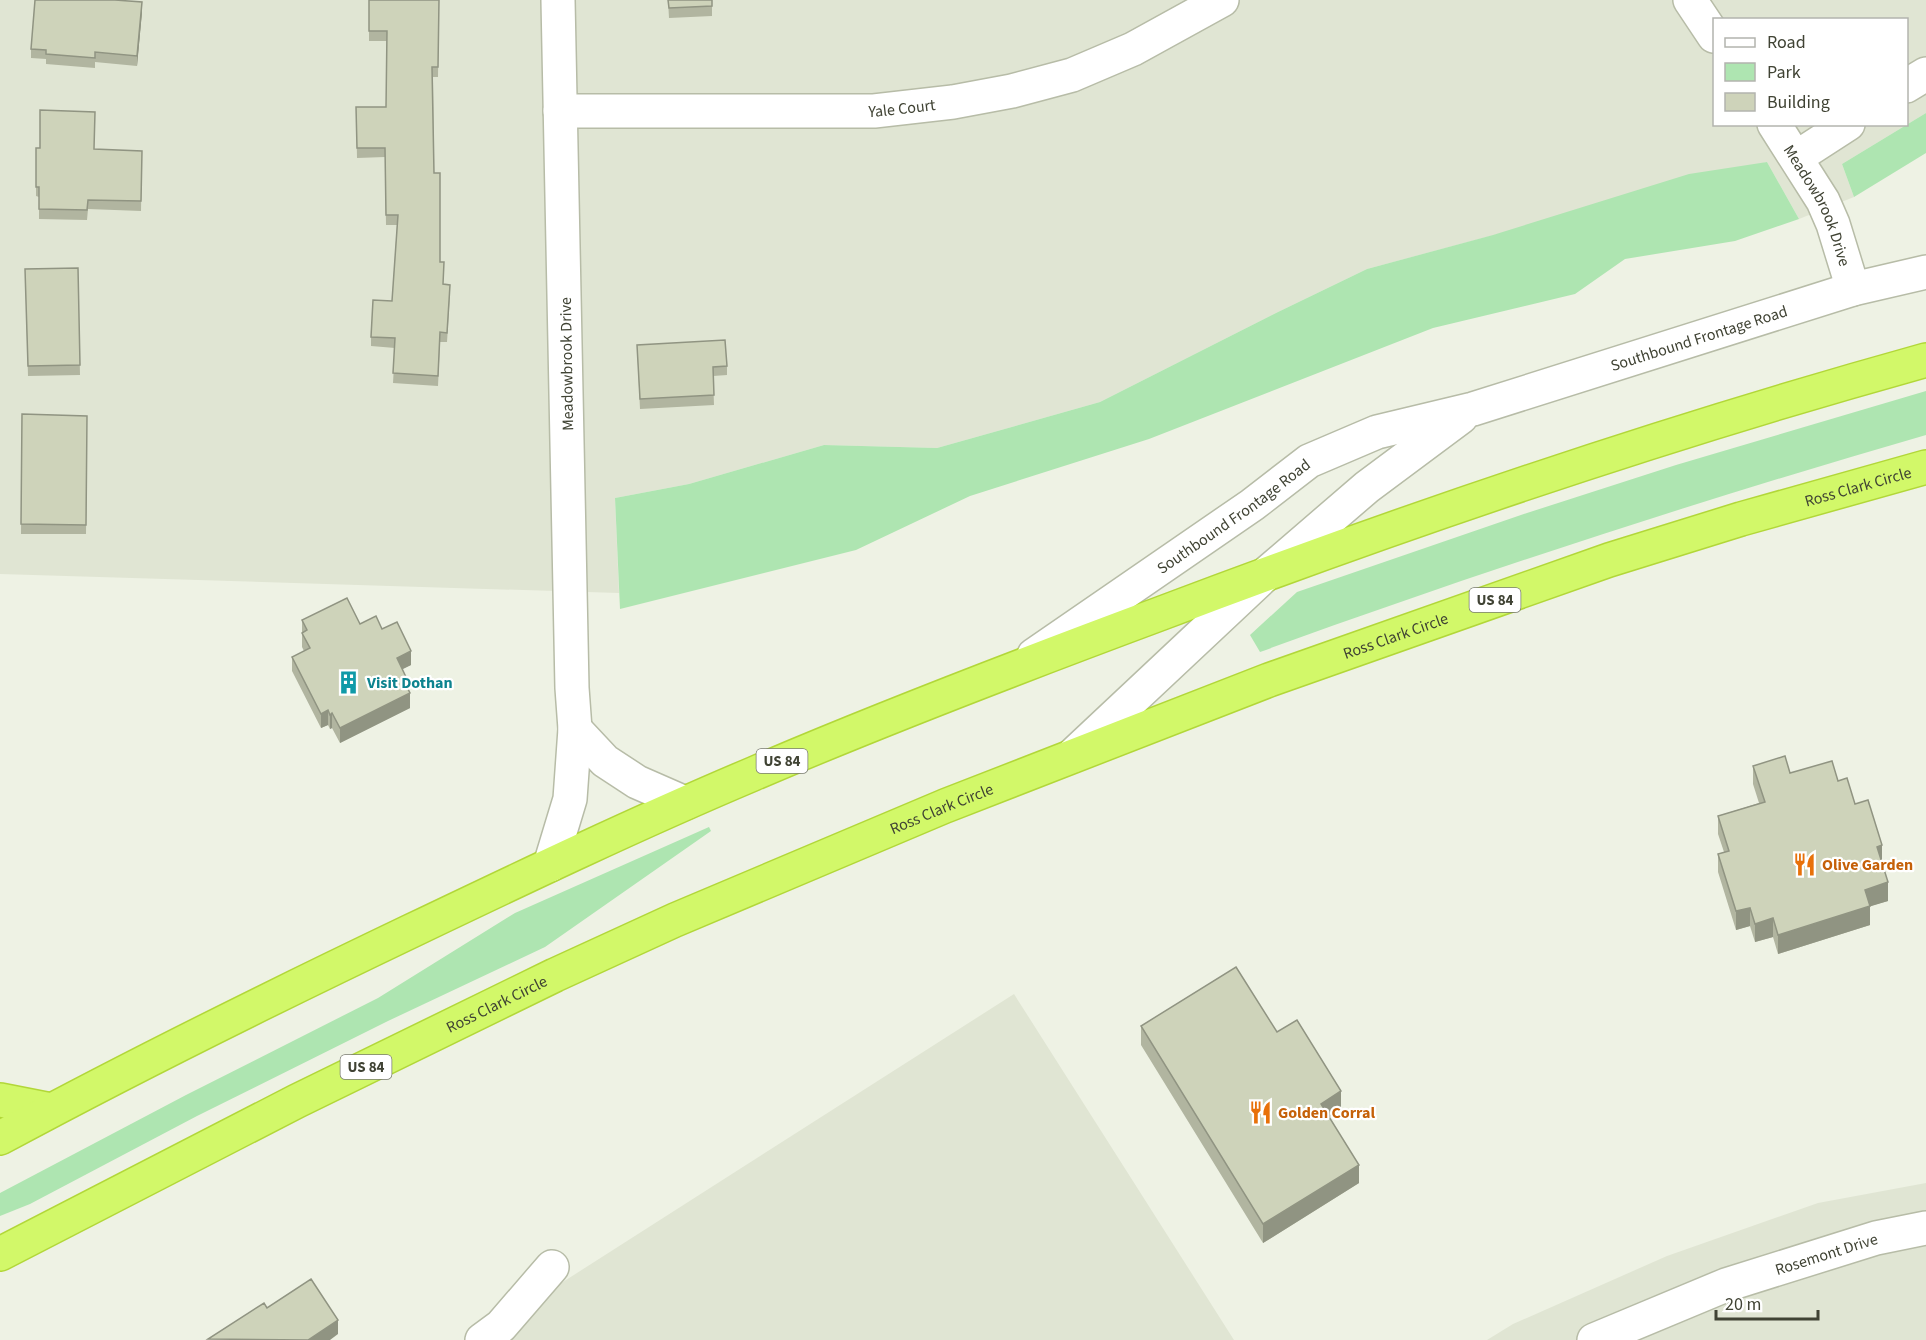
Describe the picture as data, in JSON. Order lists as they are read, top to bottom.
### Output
{
  "streets": {
    "highway": ["Ross Clark Circle", "US 84"],
    "street": [
      "Yale Court",
      "Meadowbrook Drive",
      "Southbound Frontage Road",
      "Rosemont Drive"
    ]
  },
  "crossings": [
    ["Yale Court", "Meadowbrook Drive"],
    ["Meadowbrook Drive", "Southbound Frontage Road"],
    ["Meadowbrook Drive", "US 84"],
    ["Southbound Frontage Road", "Ross Clark Circle"],
    ["Southbound Frontage Road", "US 84"]
  ],
  "places": {
    "building": ["Visit Dothan"],
    "restaurant": ["Olive Garden", "Golden Corral"]
  },
  "legend": ["Road", "Park", "Building"],
  "scale_bar": "20 m"
}
